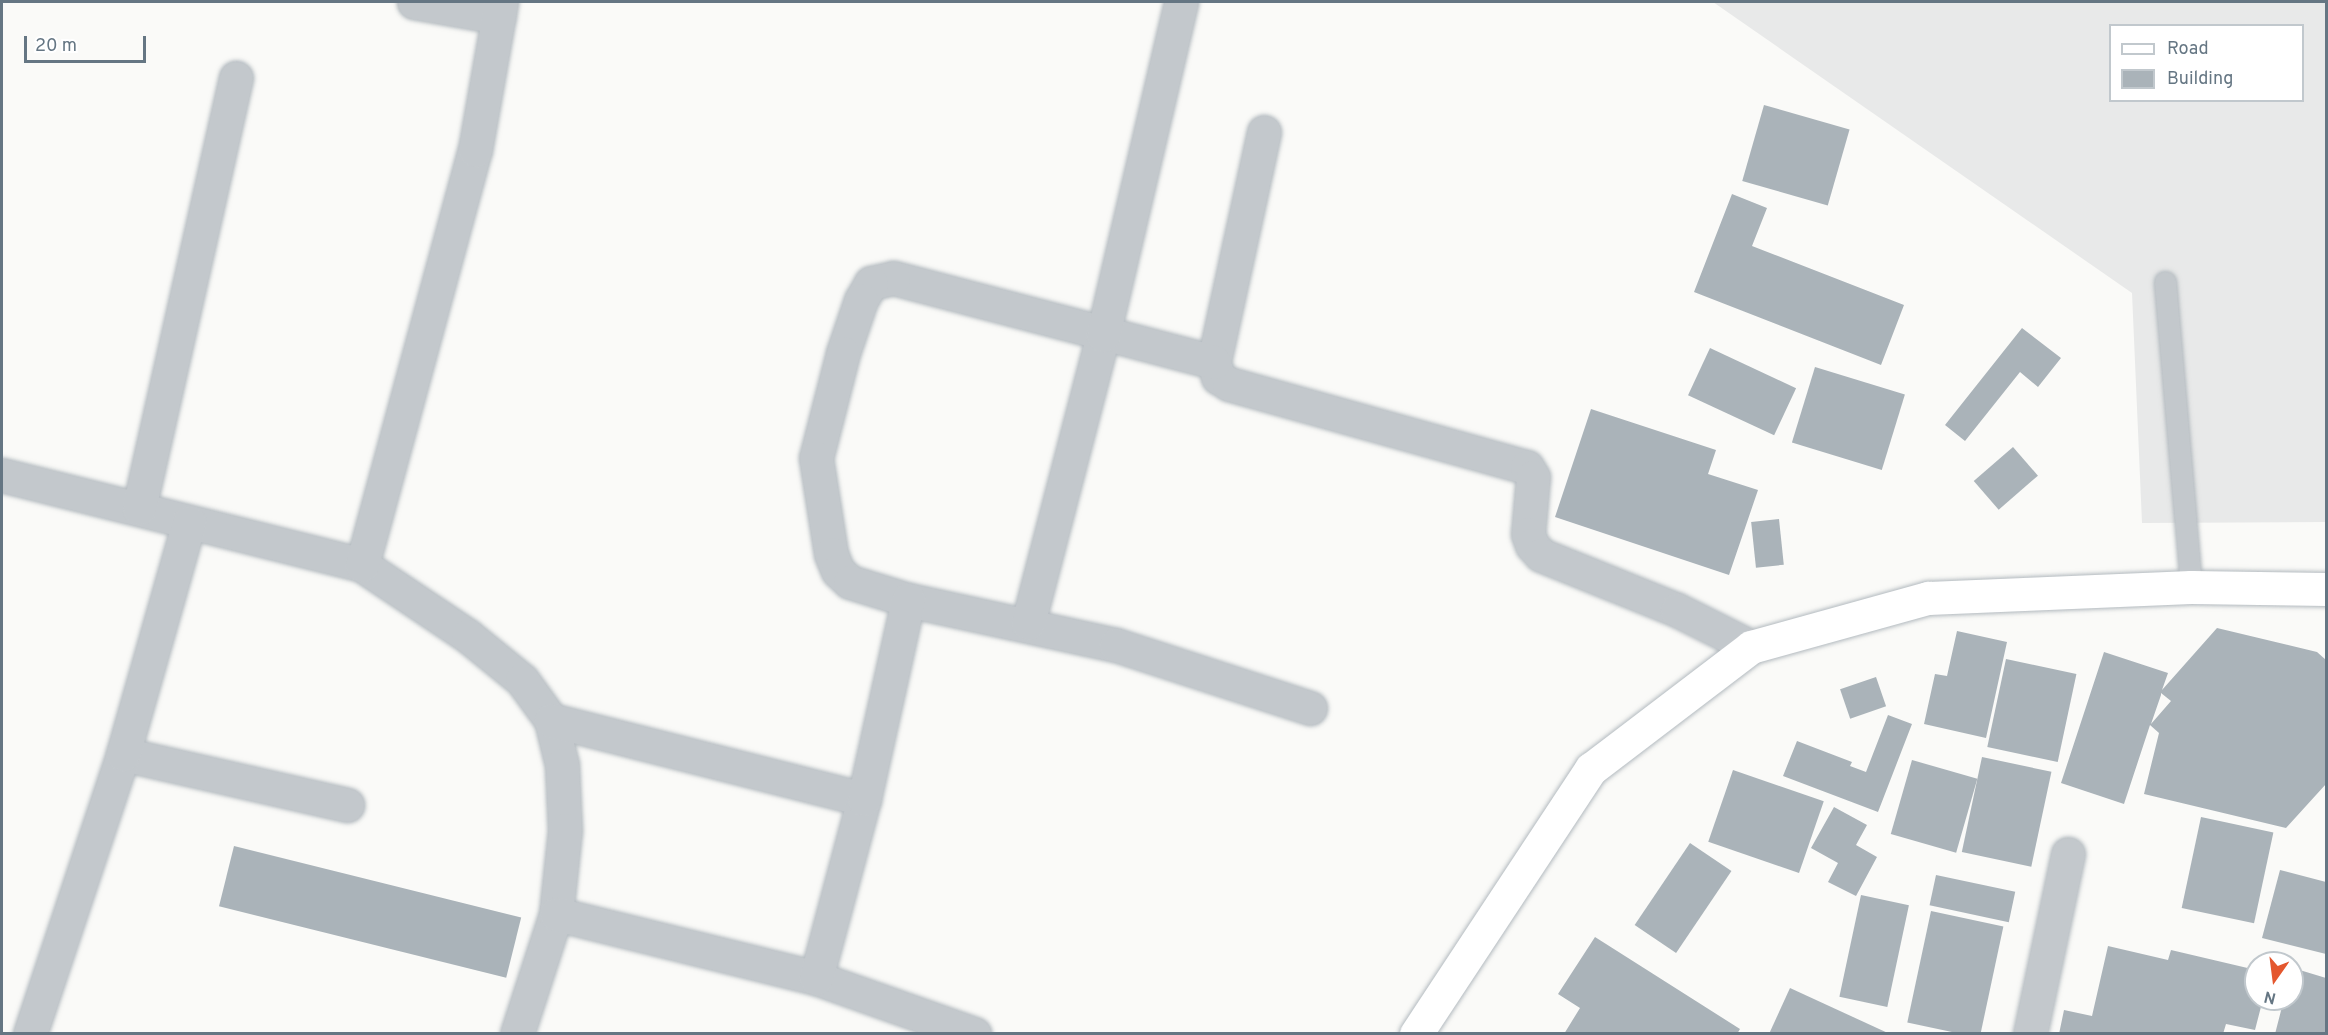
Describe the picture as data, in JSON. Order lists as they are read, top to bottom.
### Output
{
  "legend": ["Road", "Building"],
  "scale_bar": "20 m",
  "north": "bottom"
}
